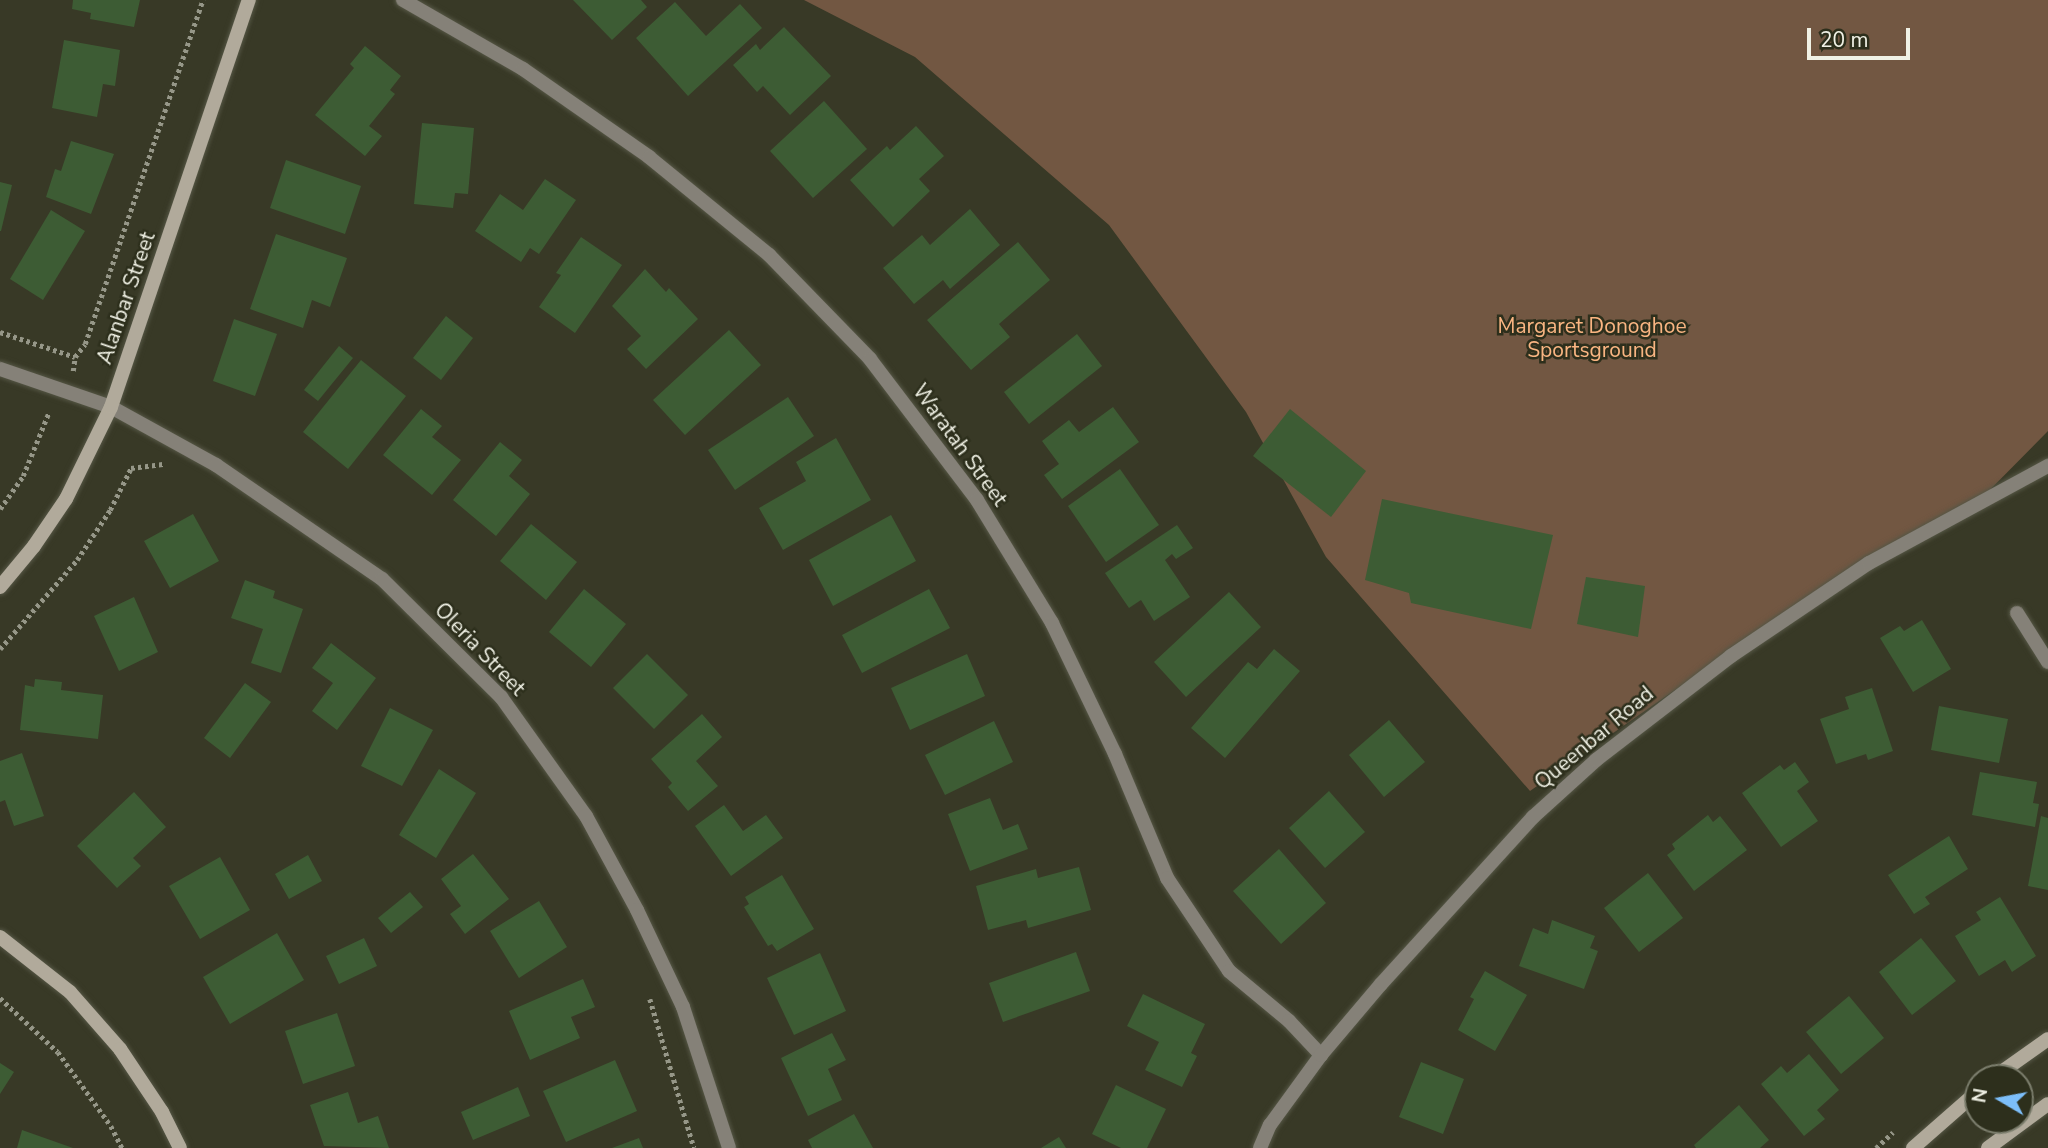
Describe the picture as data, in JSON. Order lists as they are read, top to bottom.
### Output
{
  "streets": {
    "street": [
      "Alanbar Street",
      "Waratah Street",
      "Oleria Street",
      "Queenbar Road"
    ]
  },
  "crossings": [
    ["Alanbar Street", "Oleria Street"],
    ["Waratah Street", "Queenbar Road"]
  ],
  "parks": ["Margaret Donoghoe Sportsground"],
  "scale_bar": "20 m",
  "north": "left"
}
